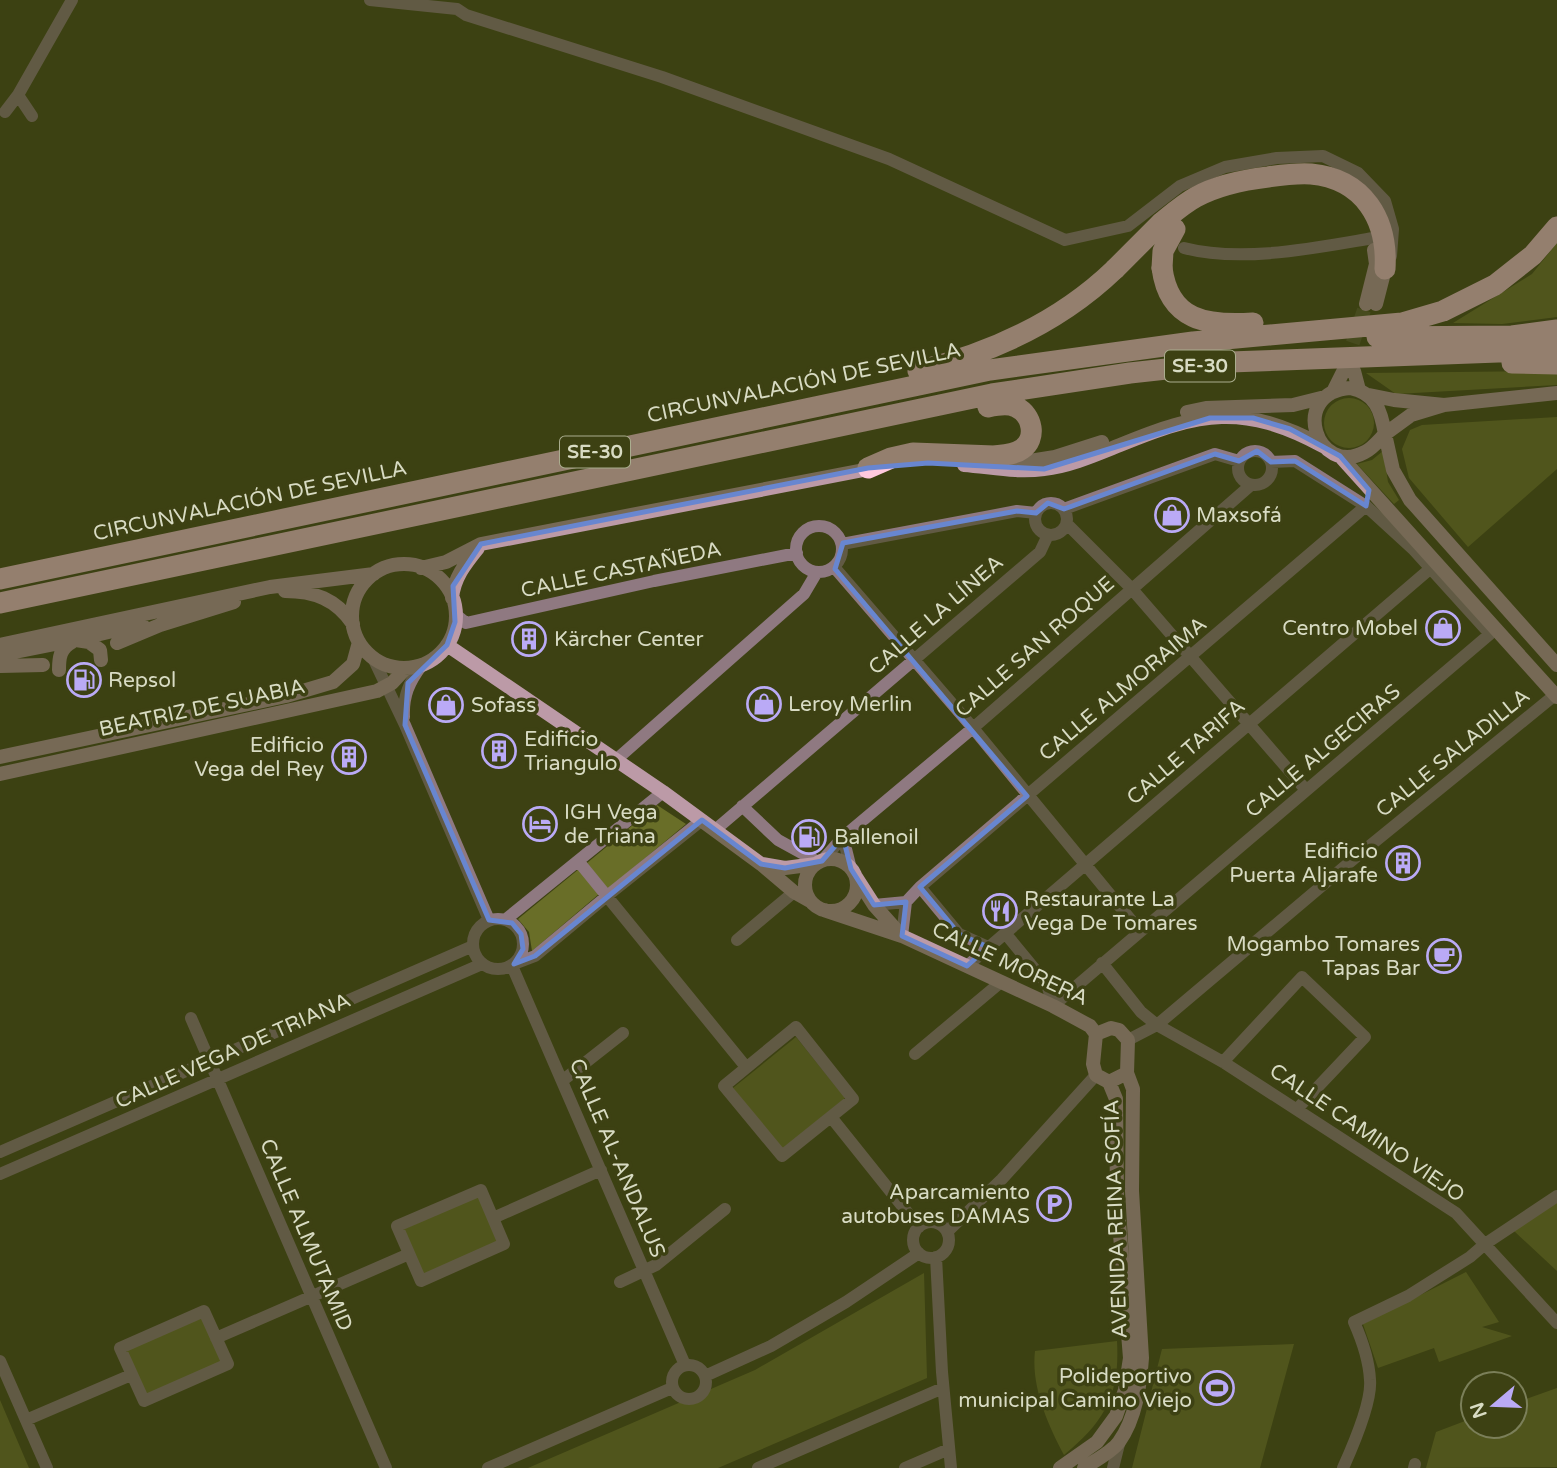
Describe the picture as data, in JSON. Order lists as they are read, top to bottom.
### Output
{
  "streets": {
    "highway": ["SE-30", "CIRCUNVALACIÓN DE SEVILLA"],
    "main road": ["BEATRIZ DE SUABIA", "CALLE MORERA", "AVENIDA REINA SOFÍA"],
    "street": [
      "CALLE CASTAÑEDA",
      "CALLE LA LÍNEA",
      "CALLE SAN ROQUE",
      "CALLE ALMORAIMA",
      "CALLE ALGECIRAS",
      "CALLE TARIFA",
      "CALLE SALADILLA",
      "CALLE VEGA DE TRIANA",
      "CALLE CAMINO VIEJO",
      "CALLE AL-ANDALUS",
      "CALLE ALMUTAMID"
    ]
  },
  "crossings": [
    ["CALLE CASTAÑEDA", "BEATRIZ DE SUABIA"],
    ["CALLE SAN ROQUE", "CALLE MORERA"],
    ["CALLE ALGECIRAS", "CALLE TARIFA"],
    ["CALLE ALGECIRAS", "CALLE MORERA"],
    ["CALLE ALGECIRAS", "CALLE CAMINO VIEJO"],
    ["CALLE TARIFA", "CALLE MORERA"],
    ["CALLE SALADILLA", "CALLE CAMINO VIEJO"],
    ["CALLE MORERA", "AVENIDA REINA SOFÍA"],
    ["CALLE VEGA DE TRIANA", "CALLE AL-ANDALUS"],
    ["CALLE VEGA DE TRIANA", "CALLE ALMUTAMID"]
  ],
  "places": {
    "shop": [
      "Maxsofá",
      "Centro Mobel",
      "Leroy Merlin",
      "Sofass"
    ],
    "building": [
      "Kärcher Center",
      "Edificio Triangulo",
      "Edificio Vega del Rey",
      "Edificio Puerta Aljarafe"
    ],
    "fuel station": ["Repsol", "Ballenoil"],
    "hotel": ["IGH Vega de Triana"],
    "restaurant": ["Restaurante La Vega De Tomares"],
    "cafe": ["Mogambo Tomares Tapas Bar"],
    "parking": ["Aparcamiento autobuses DAMAS"],
    "sports": ["Polideportivo municipal Camino Viejo"]
  },
  "north": "left"
}
